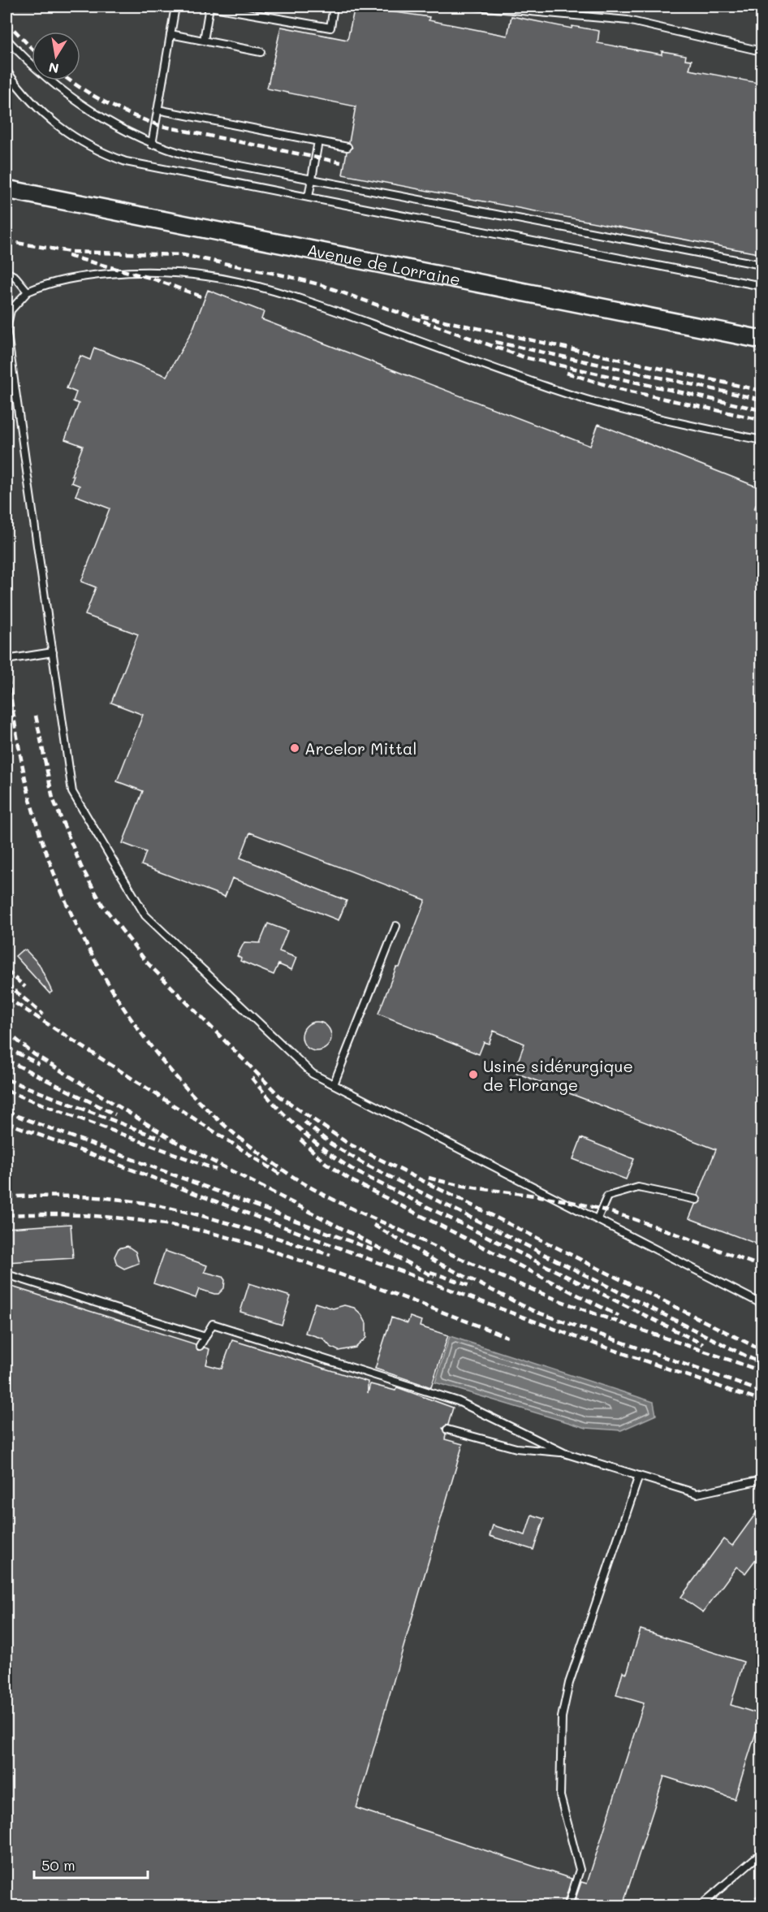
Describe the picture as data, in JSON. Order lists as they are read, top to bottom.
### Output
{
  "streets": {
    "main road": ["Avenue de Lorraine"]
  },
  "places": ["Arcelor Mittal", "Usine sidérurgique de Florange"],
  "scale_bar": "50 m",
  "north": "bottom"
}
